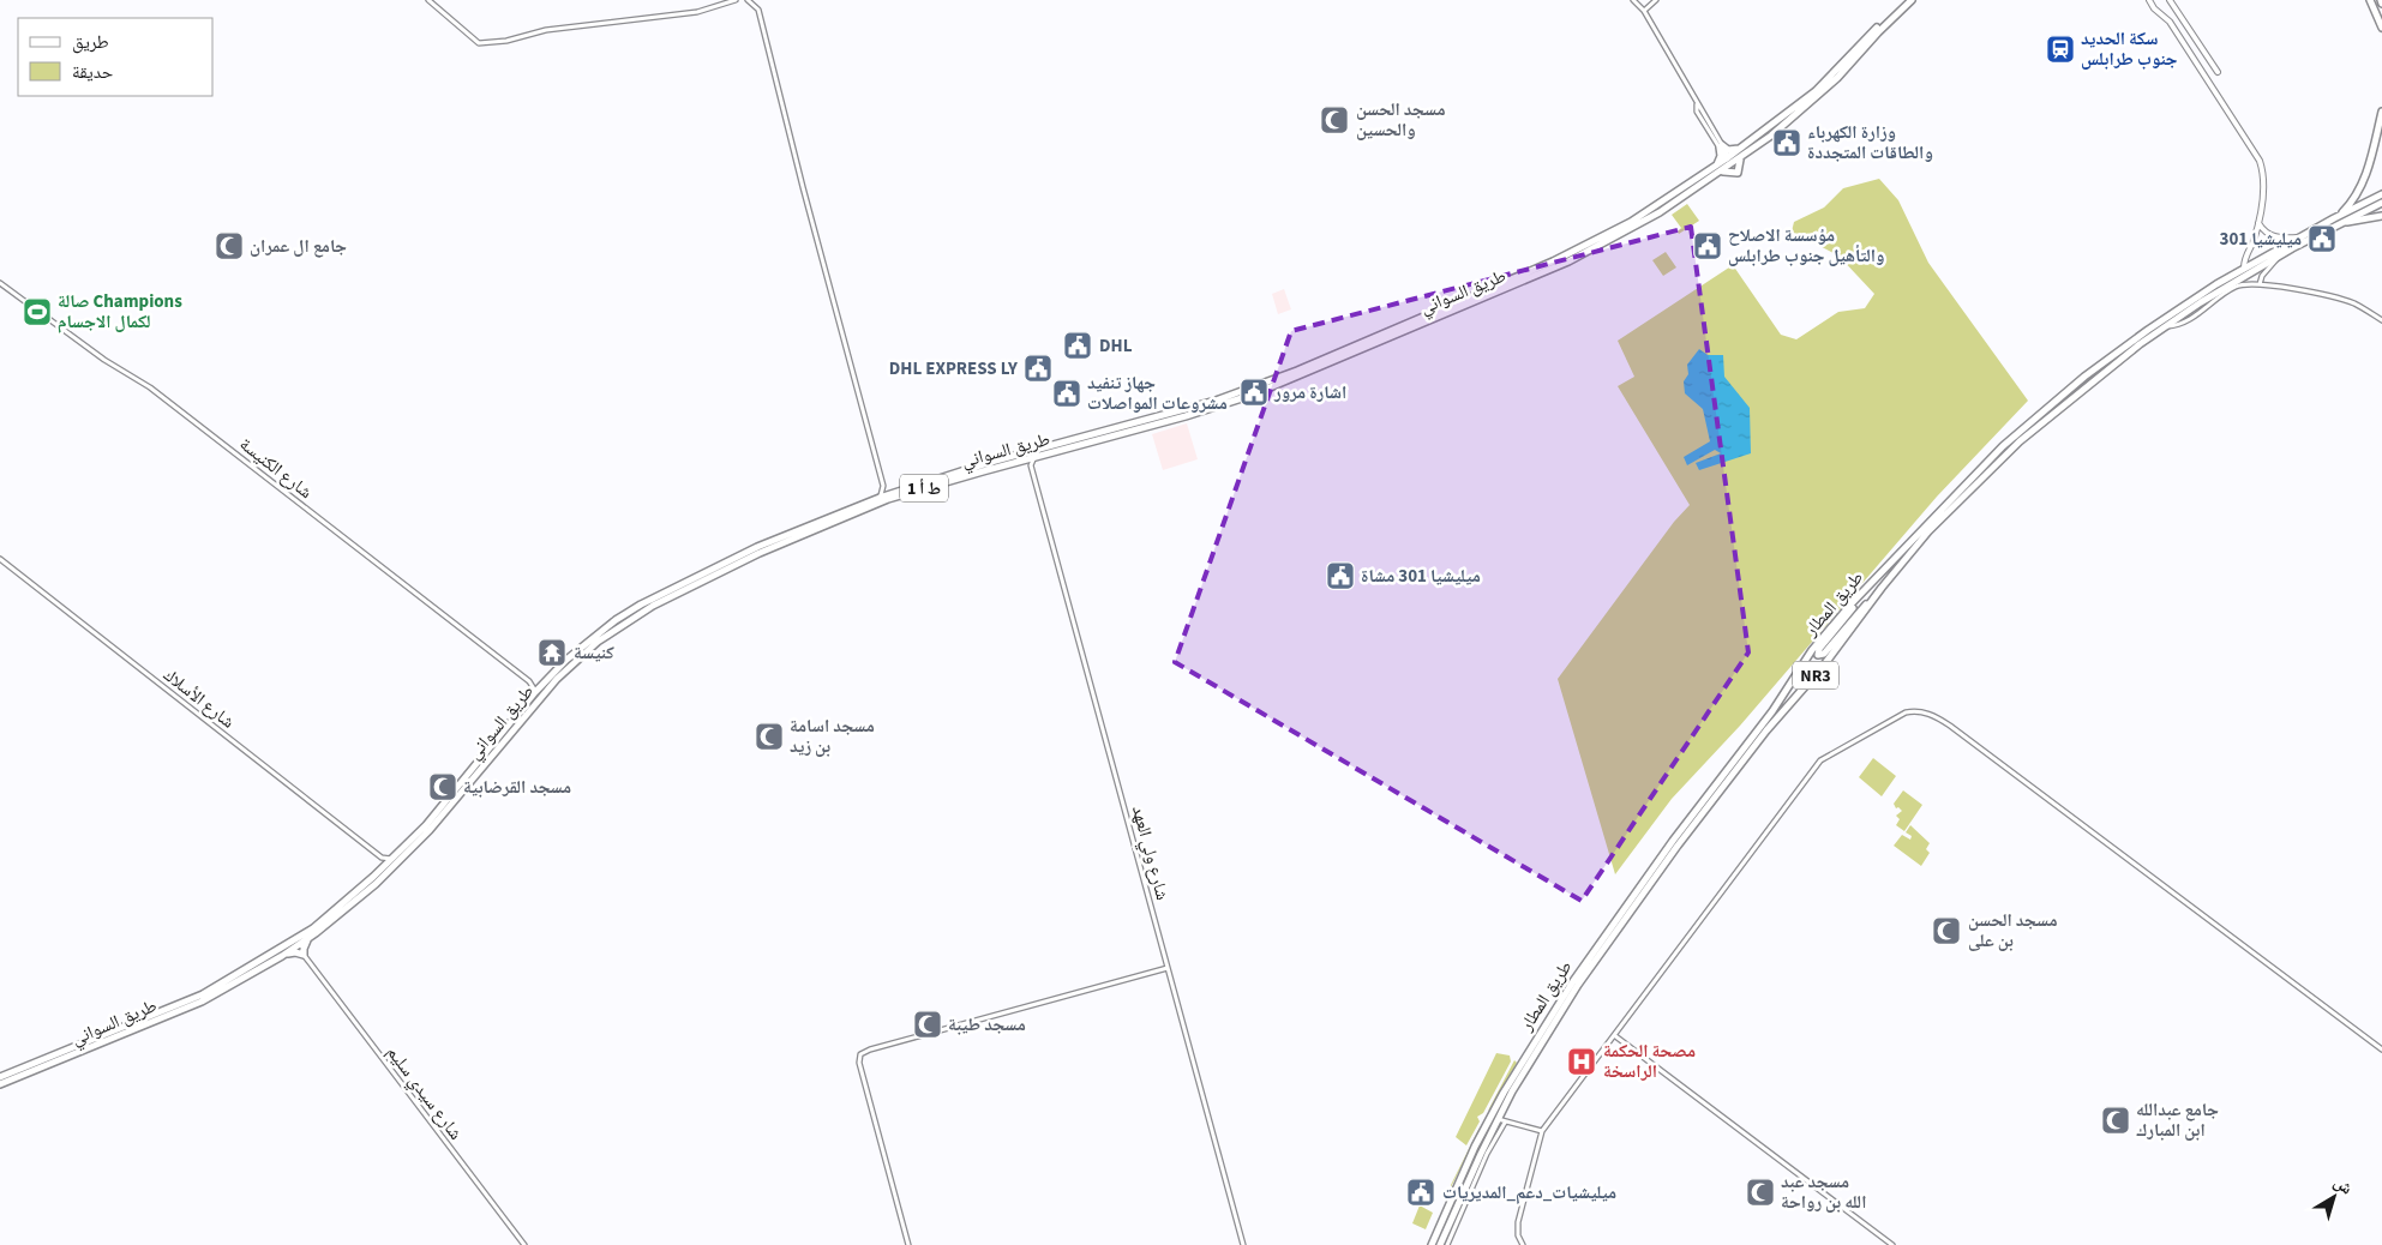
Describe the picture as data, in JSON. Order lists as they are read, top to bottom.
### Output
{
  "streets": {
    "highway": [
      "طريق السواني",
      "ط أ 1",
      "طريق المطار",
      "NR3"
    ],
    "street": [
      "شارع الكنيسة",
      "شارع الأسلاك",
      "شارع ولي العهد",
      "شارع سيدي سليم"
    ]
  },
  "crossings": [
    ["طريق السواني", "شارع الكنيسة"],
    ["طريق السواني", "شارع ولي العهد"]
  ],
  "places": {
    "station": ["سكة الحديد جنوب طرابلس"],
    "mosque": [
      "مسجد الحسن والحسين",
      "جامع ال عمران",
      "مسجد اسامة بن زيد",
      "مسجد القرضابية",
      "مسجد الحسن بن على",
      "مسجد طيبة",
      "جامع عبدالله ابن المبارك",
      "مسجد عبد الله بن رواحة"
    ],
    "public building": [
      "وزارة الكهرباء والطاقات المتجددة",
      "ميليشيا 301",
      "مؤسسة الاصلاح والتأهيل جنوب طرابلس",
      "DHL",
      "DHL EXPRESS LY",
      "اشارة مرور",
      "جهاز تنفيد مشروعات المواصلات",
      "ميليشيا 301 مشاة",
      "ميليشيات_دعم_المديريات"
    ],
    "sports": ["صالة Champions لكمال الاجسام"],
    "temple": ["كنيسة"],
    "hospital": ["مصحة الحكمة الراسخة"]
  },
  "legend": ["طريق", "حديقة"],
  "north": "top right"
}
